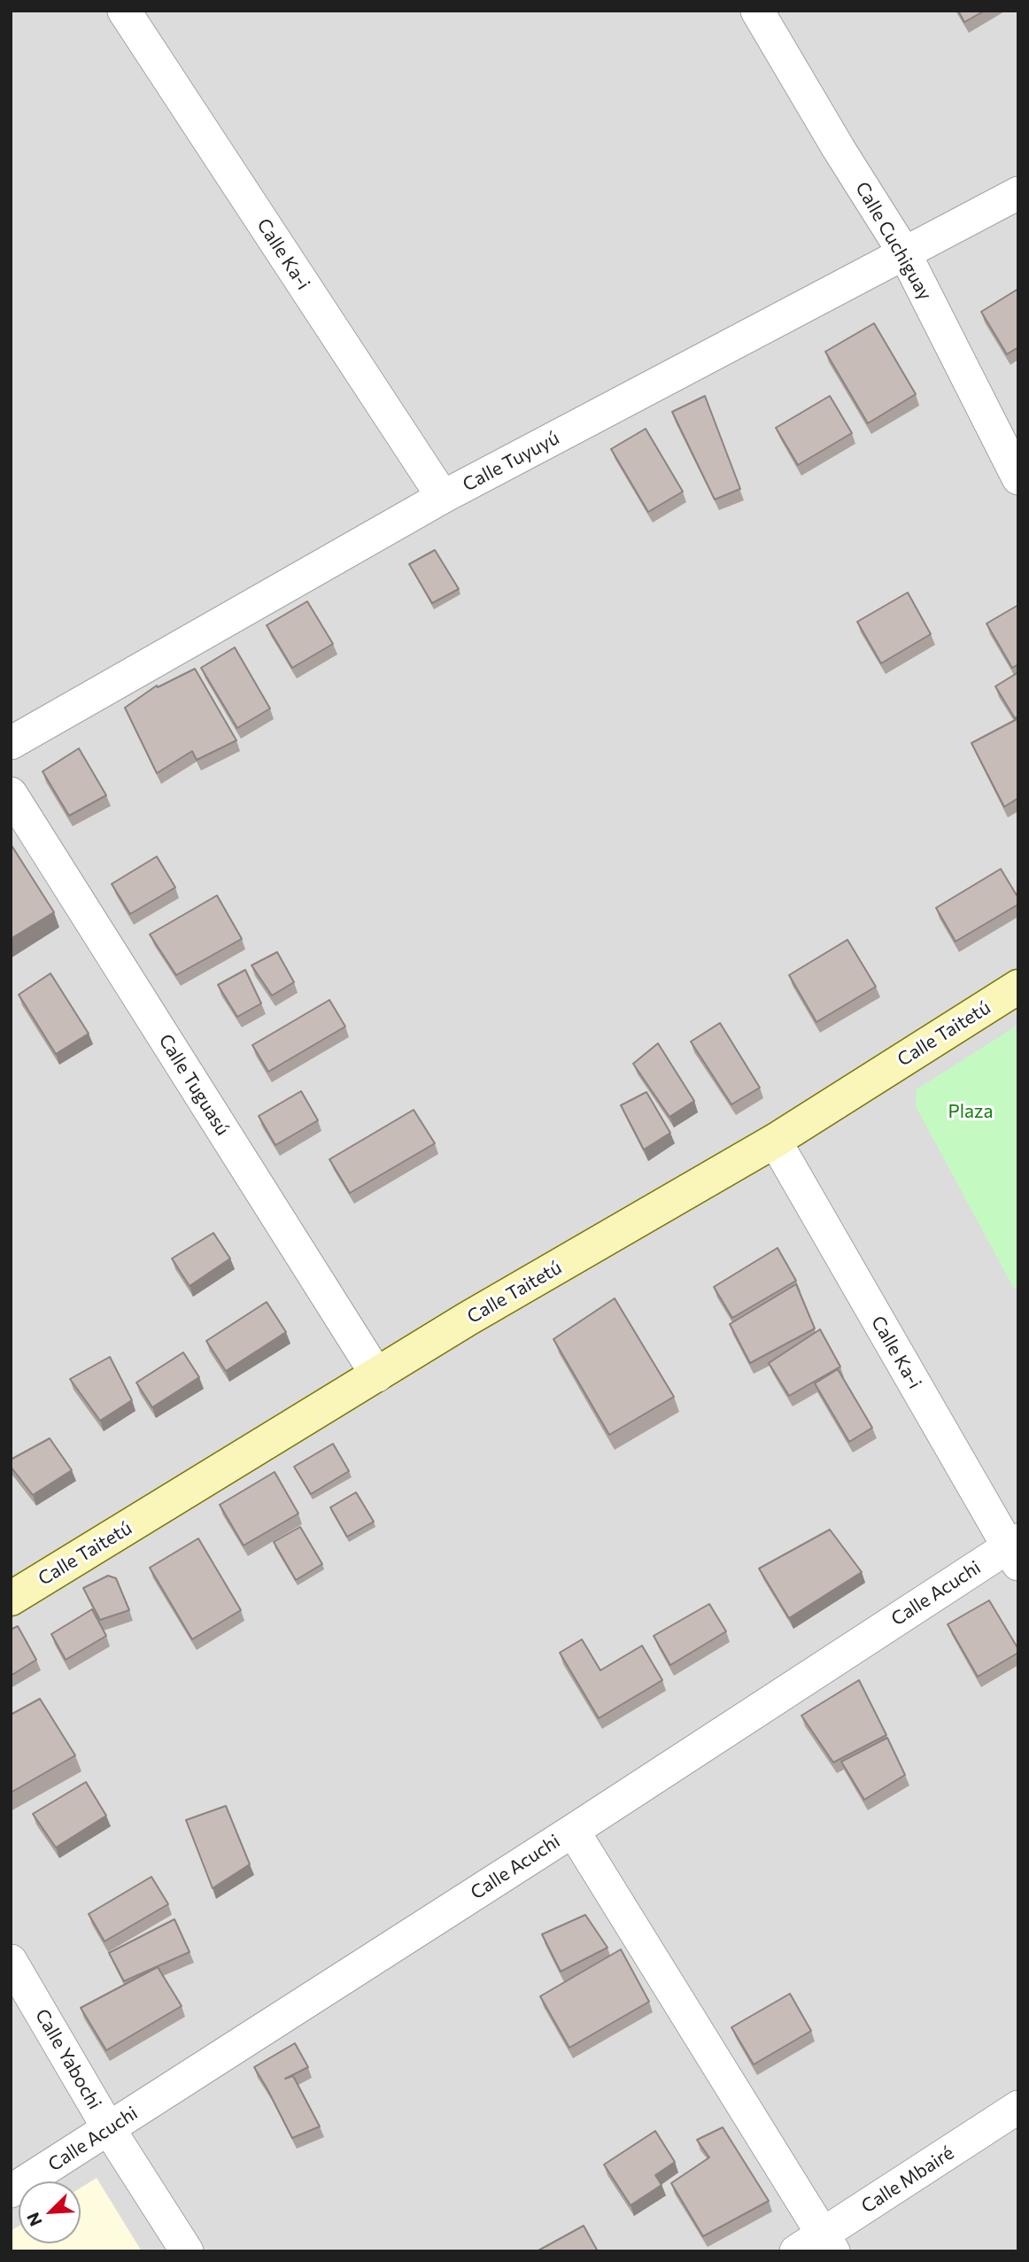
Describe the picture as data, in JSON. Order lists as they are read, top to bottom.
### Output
{
  "streets": {
    "street": [
      "Calle Cuchiguay",
      "Calle Ka-i",
      "Calle Tuyuyú",
      "Calle Taitetú",
      "Calle Tuguasú",
      "Calle Acuchi",
      "Calle Yabochi",
      "Calle Mbairé"
    ]
  },
  "crossings": [
    ["Calle Cuchiguay", "Calle Tuyuyú"],
    ["Calle Ka-i", "Calle Tuyuyú"],
    ["Calle Ka-i", "Calle Taitetú"],
    ["Calle Ka-i", "Calle Acuchi"],
    ["Calle Taitetú", "Calle Tuguasú"],
    ["Calle Acuchi", "Calle Yabochi"]
  ],
  "parks": ["Plaza"],
  "north": "bottom left"
}
